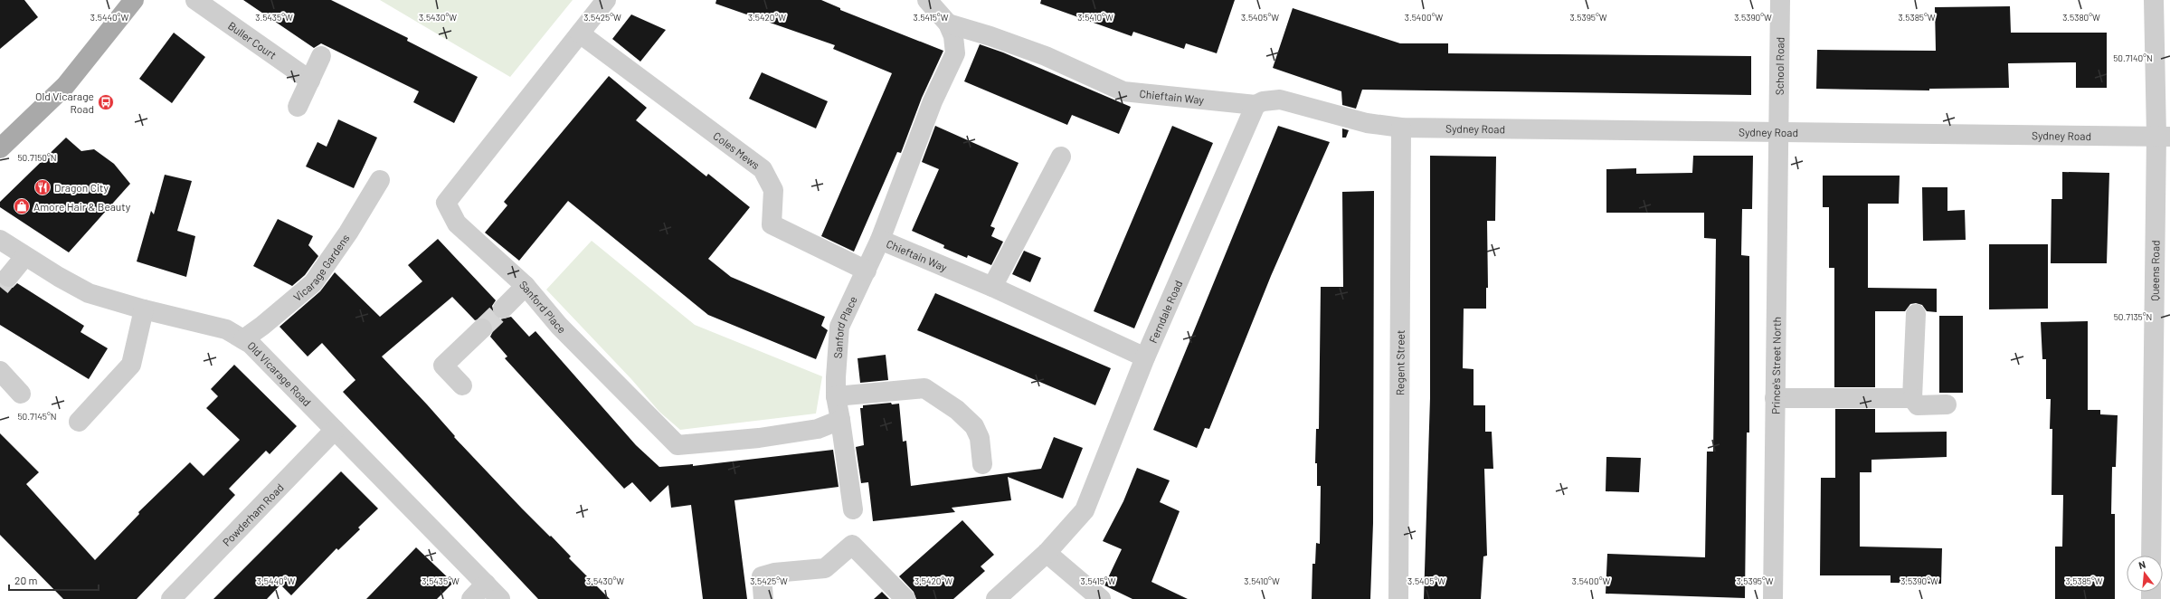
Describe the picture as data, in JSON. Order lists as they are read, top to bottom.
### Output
{
  "streets": {
    "street": [
      "Buller Court",
      "School Road",
      "Chieftain Way",
      "Sydney Road",
      "Coles Mews",
      "Vicarage Gardens",
      "Queens Road",
      "Sanford Place",
      "Ferndale Road",
      "Regent Street",
      "Prince's Street North",
      "Old Vicarage Road",
      "Powderham Road"
    ]
  },
  "crossings": [
    ["School Road", "Sydney Road"],
    ["School Road", "Prince's Street North"],
    ["Chieftain Way", "Sydney Road"],
    ["Chieftain Way", "Sanford Place"],
    ["Chieftain Way", "Ferndale Road"],
    ["Sydney Road", "Queens Road"],
    ["Sydney Road", "Ferndale Road"],
    ["Sydney Road", "Regent Street"],
    ["Sydney Road", "Prince's Street North"],
    ["Coles Mews", "Sanford Place"],
    ["Vicarage Gardens", "Old Vicarage Road"],
    ["Old Vicarage Road", "Powderham Road"]
  ],
  "places": {
    "bus stop": ["Old Vicarage Road"],
    "restaurant": ["Dragon City"],
    "shop": ["Amore Hair & Beauty"]
  },
  "scale_bar": "20 m",
  "north": "top",
  "coordinates": [
    "3.5440°W",
    "3.5435°W",
    "3.5430°W",
    "3.5425°W",
    "3.5420°W",
    "3.5415°W",
    "3.5410°W",
    "3.5405°W",
    "3.5400°W",
    "3.5395°W",
    "3.5390°W",
    "3.5385°W",
    "3.5380°W",
    "50.7140°N",
    "50.7150°N",
    "50.7135°N",
    "50.7145°N"
  ]
}
